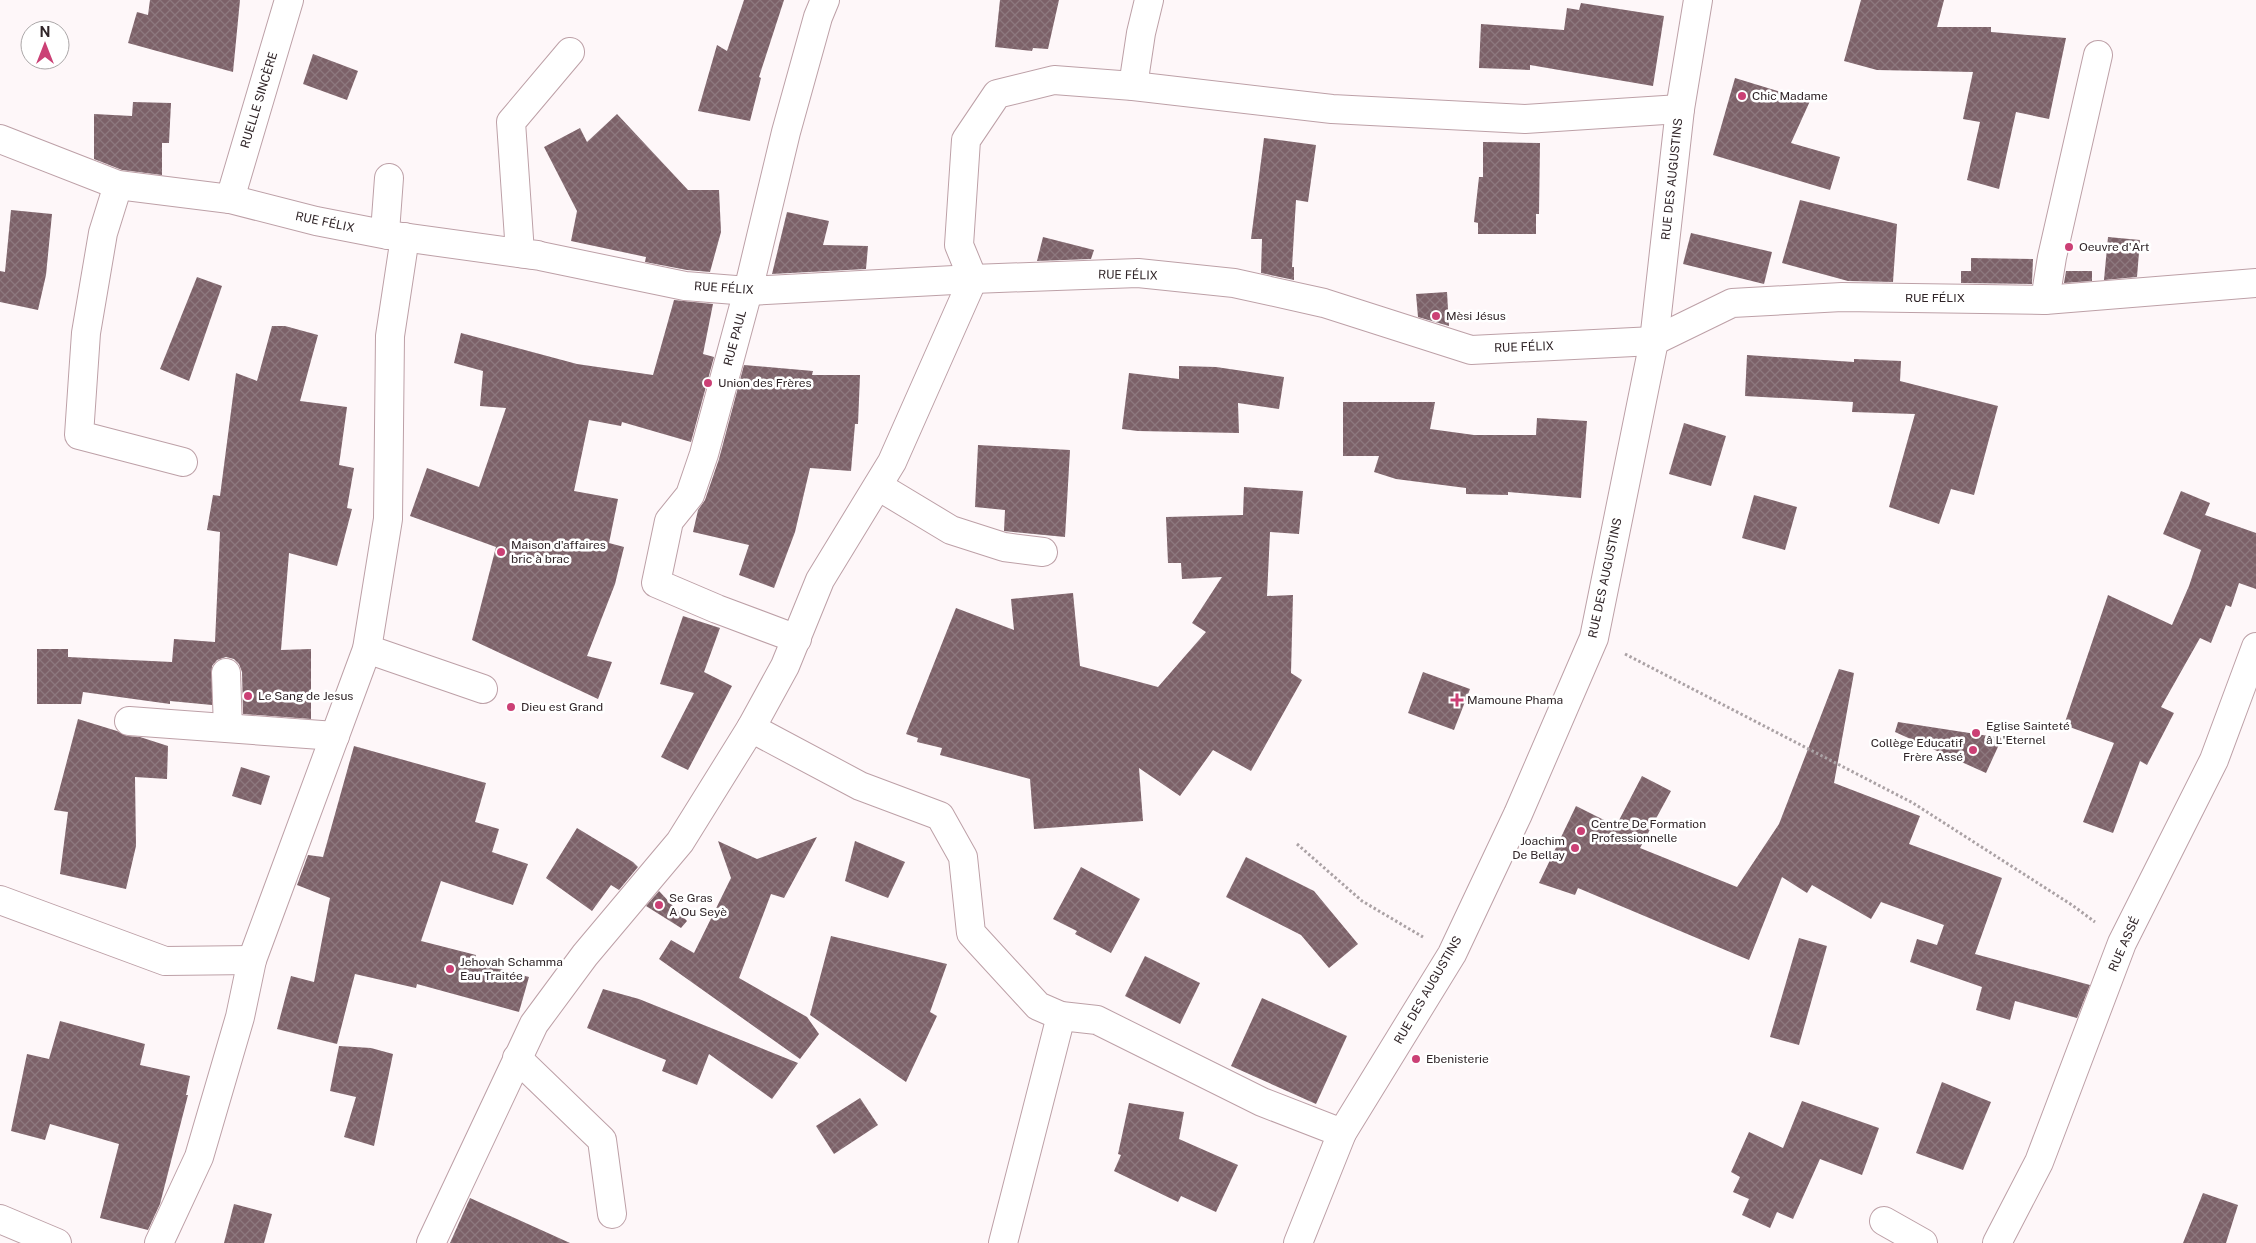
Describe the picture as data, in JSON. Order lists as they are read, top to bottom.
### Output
{
  "streets": {
    "street": [
      "RUELLE SINCÈRE",
      "RUE DES AUGUSTINS",
      "RUE FÉLIX",
      "RUE PAUL",
      "RUE ASSÉ"
    ]
  },
  "crossings": [
    ["RUELLE SINCÈRE", "RUE FÉLIX"],
    ["RUE DES AUGUSTINS", "RUE FÉLIX"],
    ["RUE FÉLIX", "RUE PAUL"]
  ],
  "places": {
    "other": [
      "Chic Madame",
      "Oeuvre d'Art",
      "Mèsi Jésus",
      "Union des Frères",
      "Maison d'affaires bric à brac",
      "Le Sang de Jesus",
      "Dieu est Grand",
      "Eglise Sainteté â L'Eternel",
      "Collège Educatif Frère Assé",
      "Centre De Formation Professionnelle",
      "Joachim De Bellay",
      "Se Gras A Ou Seyè",
      "Jehovah Schamma Eau Traitée",
      "Ebenisterie"
    ],
    "health": ["Mamoune Phama"]
  },
  "north": "top"
}
